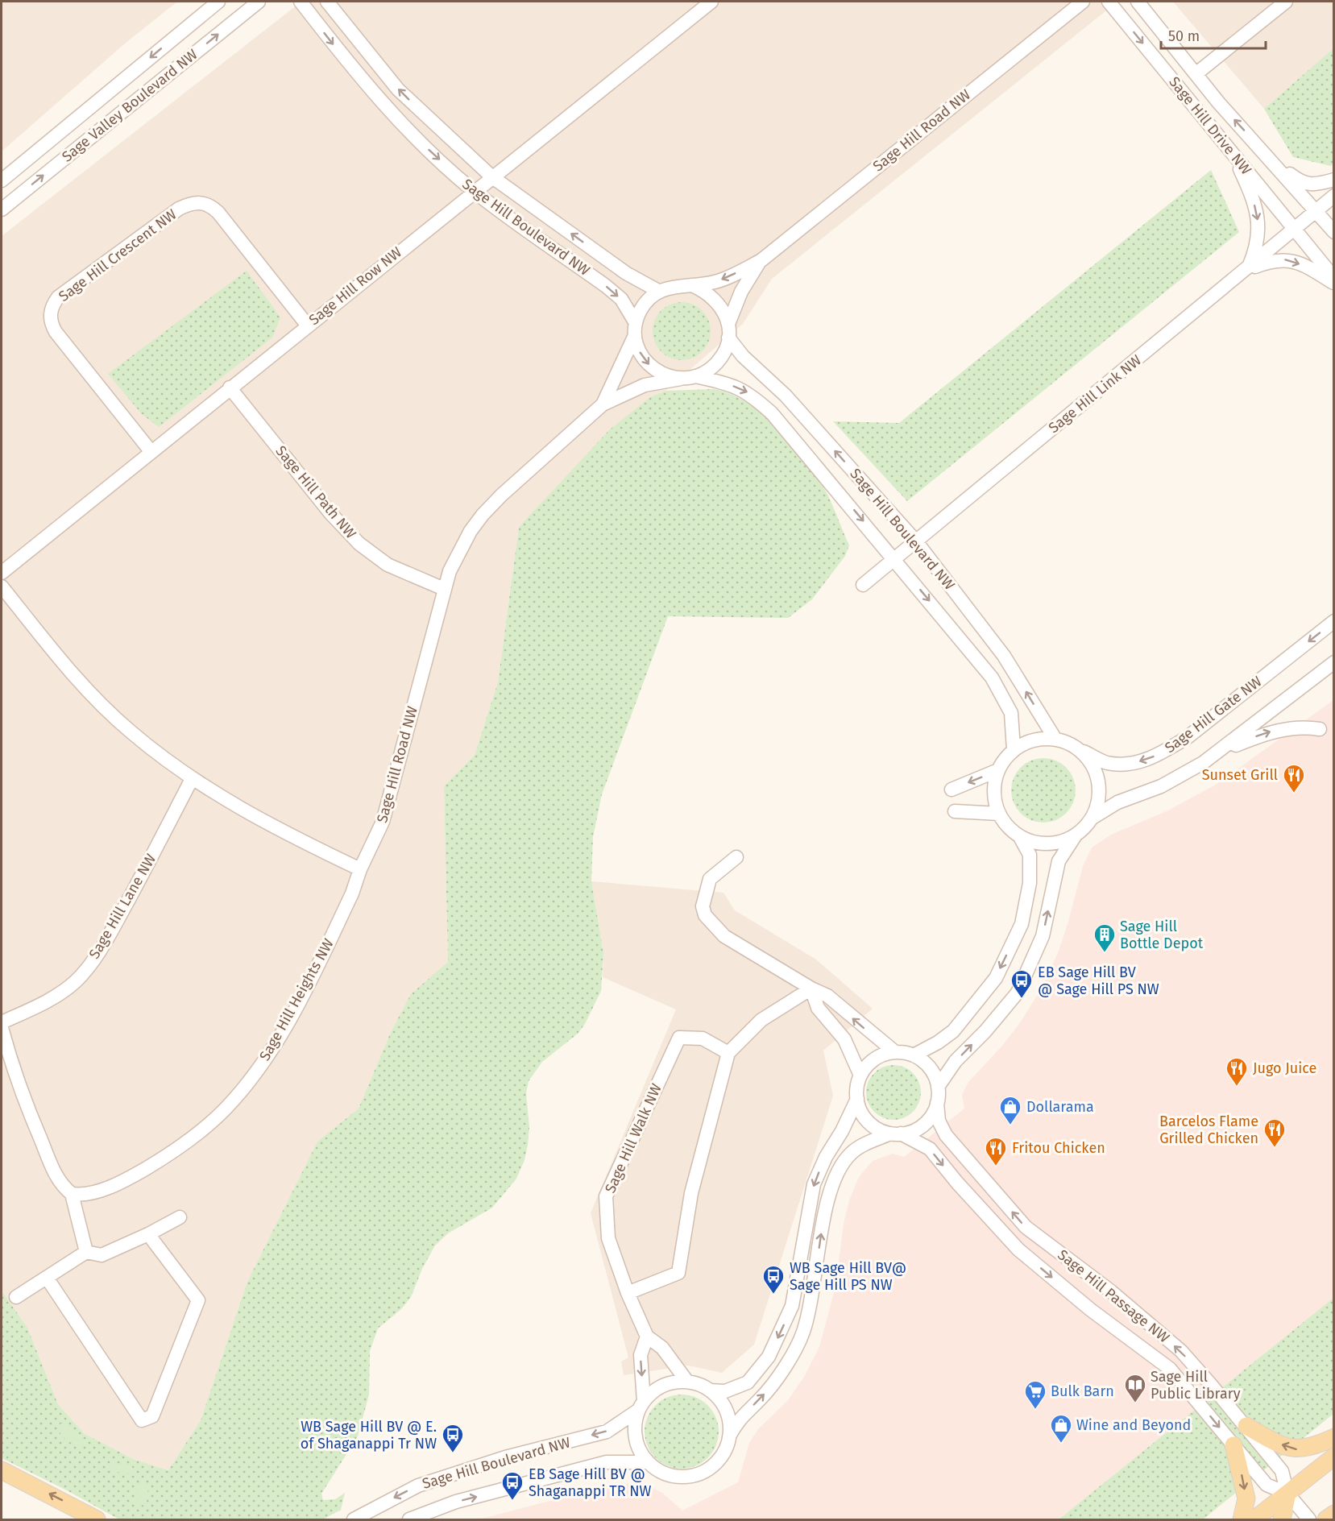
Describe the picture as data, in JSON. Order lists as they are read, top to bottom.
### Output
{
  "streets": {
    "street": [
      "Sage Valley Boulevard NW",
      "Sage Hill Drive NW",
      "Sage Hill Road NW",
      "Sage Hill Boulevard NW",
      "Sage Hill Crescent NW",
      "Sage Hill Row NW",
      "Sage Hill Link NW",
      "Sage Hill Path NW",
      "Sage Hill Gate NW",
      "Sage Hill Lane NW",
      "Sage Hill Heights NW",
      "Sage Hill Walk NW",
      "Sage Hill Passage NW"
    ]
  },
  "crossings": [
    ["Sage Hill Drive NW", "Sage Hill Link NW"],
    ["Sage Hill Road NW", "Sage Hill Boulevard NW"],
    ["Sage Hill Road NW", "Sage Hill Path NW"],
    ["Sage Hill Road NW", "Sage Hill Heights NW"],
    ["Sage Hill Boulevard NW", "Sage Hill Row NW"],
    ["Sage Hill Boulevard NW", "Sage Hill Link NW"],
    ["Sage Hill Boulevard NW", "Sage Hill Gate NW"],
    ["Sage Hill Boulevard NW", "Sage Hill Walk NW"],
    ["Sage Hill Crescent NW", "Sage Hill Row NW"],
    ["Sage Hill Row NW", "Sage Hill Path NW"]
  ],
  "places": {
    "restaurant": [
      "Sunset Grill",
      "Jugo Juice",
      "Barcelos Flame Grilled Chicken",
      "Fritou Chicken"
    ],
    "building": ["Sage Hill Bottle Depot"],
    "bus stop": [
      "EB Sage Hill BV @ Sage Hill PS NW",
      "WB Sage Hill BV@ Sage Hill PS NW",
      "WB Sage Hill BV @ E. of Shaganappi Tr NW",
      "EB Sage Hill BV @ Shaganappi TR NW"
    ],
    "shop": ["Dollarama", "Wine and Beyond"],
    "library": ["Sage Hill Public Library"],
    "supermarket": ["Bulk Barn"]
  },
  "scale_bar": "50 m"
}
